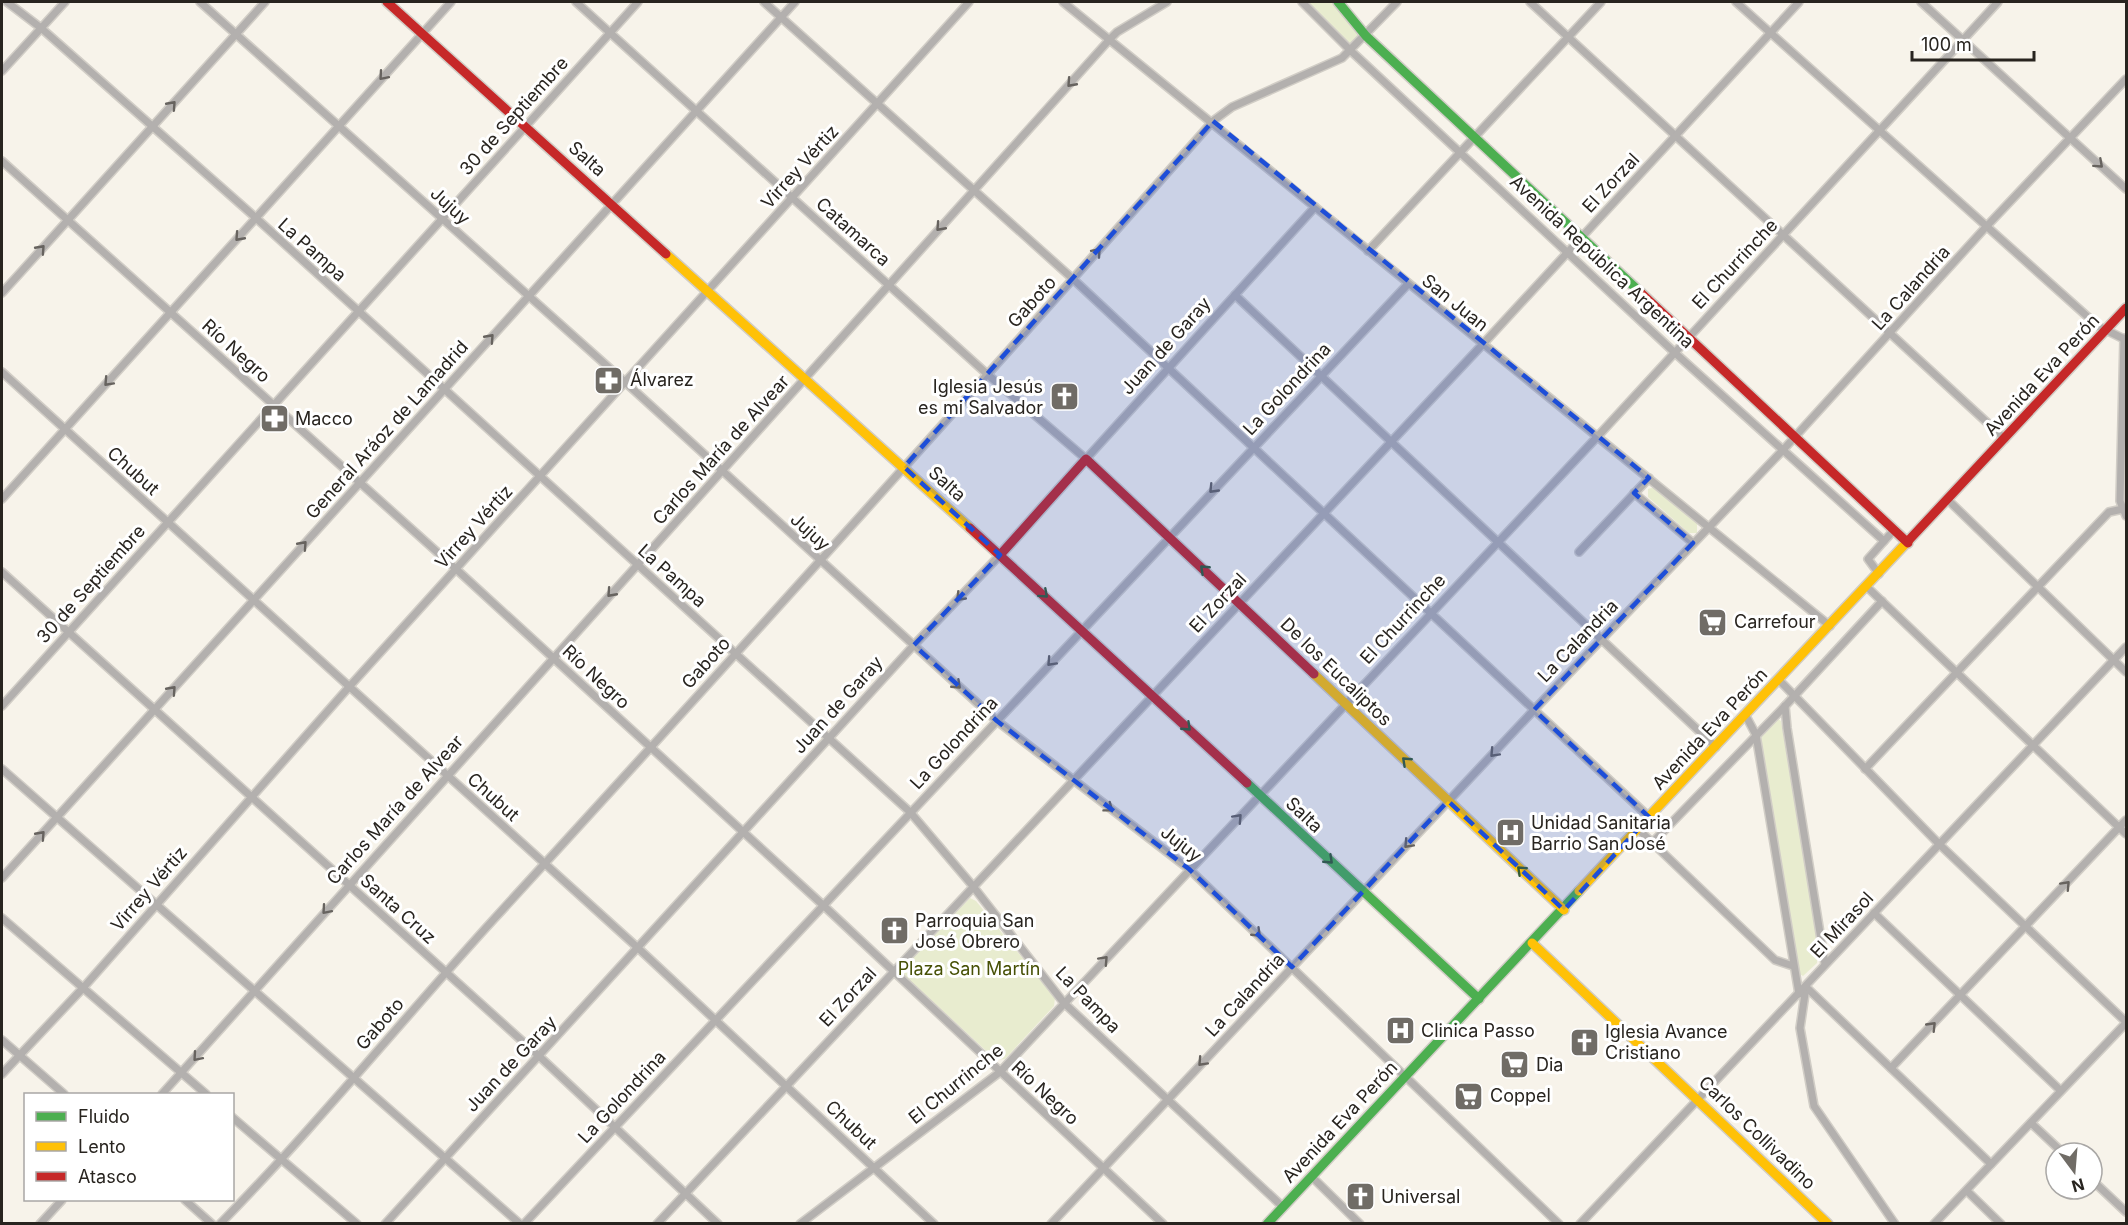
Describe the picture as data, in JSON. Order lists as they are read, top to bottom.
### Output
{
  "streets": {
    "street": [
      "30 de Septiembre",
      "Salta",
      "Virrey Vértiz",
      "El Zorzal",
      "Jujuy",
      "Catamarca",
      "La Pampa",
      "Avenida República Argentina",
      "El Churrinche",
      "La Calandria",
      "Gaboto",
      "San Juan",
      "Juan de Garay",
      "Río Negro",
      "Avenida Eva Perón",
      "La Golondrina",
      "General Aráoz de Lamadrid",
      "Carlos María de Alvear",
      "Chubut",
      "De los Eucaliptos",
      "Santa Cruz",
      "El Mirasol",
      "Carlos Collivadino"
    ]
  },
  "crossings": [
    ["30 de Septiembre", "Salta"],
    ["30 de Septiembre", "Jujuy"],
    ["30 de Septiembre", "Catamarca"],
    ["30 de Septiembre", "La Pampa"],
    ["30 de Septiembre", "Río Negro"],
    ["30 de Septiembre", "Chubut"],
    ["30 de Septiembre", "Santa Cruz"],
    ["Salta", "Virrey Vértiz"],
    ["Salta", "El Zorzal"],
    ["Salta", "El Churrinche"],
    ["Salta", "La Calandria"],
    ["Salta", "Gaboto"],
    ["Salta", "Juan de Garay"],
    ["Salta", "Avenida Eva Perón"],
    ["Salta", "La Golondrina"],
    ["Salta", "General Aráoz de Lamadrid"],
    ["Salta", "Carlos María de Alvear"],
    ["Virrey Vértiz", "Jujuy"],
    ["Virrey Vértiz", "Catamarca"],
    ["Virrey Vértiz", "La Pampa"],
    ["Virrey Vértiz", "Río Negro"],
    ["Virrey Vértiz", "Chubut"],
    ["Virrey Vértiz", "Santa Cruz"],
    ["El Zorzal", "Jujuy"],
    ["El Zorzal", "La Pampa"],
    ["El Zorzal", "Avenida República Argentina"],
    ["El Zorzal", "San Juan"],
    ["El Zorzal", "Río Negro"],
    ["El Zorzal", "Chubut"],
    ["El Zorzal", "De los Eucaliptos"],
    ["El Zorzal", "Santa Cruz"],
    ["Jujuy", "El Churrinche"],
    ["Jujuy", "La Calandria"],
    ["Jujuy", "Gaboto"],
    ["Jujuy", "Juan de Garay"],
    ["Jujuy", "Avenida Eva Perón"],
    ["Jujuy", "La Golondrina"],
    ["Jujuy", "General Aráoz de Lamadrid"],
    ["Jujuy", "Carlos María de Alvear"],
    ["Catamarca", "Gaboto"],
    ["Catamarca", "Juan de Garay"],
    ["Catamarca", "General Aráoz de Lamadrid"],
    ["Catamarca", "Carlos María de Alvear"],
    ["Catamarca", "De los Eucaliptos"],
    ["La Pampa", "El Churrinche"],
    ["La Pampa", "La Calandria"],
    ["La Pampa", "Gaboto"],
    ["La Pampa", "Juan de Garay"],
    ["La Pampa", "Avenida Eva Perón"],
    ["La Pampa", "La Golondrina"],
    ["La Pampa", "General Aráoz de Lamadrid"],
    ["La Pampa", "Carlos María de Alvear"],
    ["Avenida República Argentina", "El Churrinche"],
    ["Avenida República Argentina", "La Calandria"],
    ["Avenida República Argentina", "Gaboto"],
    ["Avenida República Argentina", "Avenida Eva Perón"],
    ["El Churrinche", "San Juan"],
    ["El Churrinche", "Río Negro"],
    ["El Churrinche", "Chubut"],
    ["El Churrinche", "De los Eucaliptos"],
    ["La Calandria", "San Juan"],
    ["La Calandria", "Río Negro"],
    ["La Calandria", "De los Eucaliptos"],
    ["Gaboto", "San Juan"],
    ["Gaboto", "Río Negro"],
    ["Gaboto", "Chubut"],
    ["Gaboto", "Santa Cruz"],
    ["San Juan", "Juan de Garay"],
    ["San Juan", "Avenida Eva Perón"],
    ["San Juan", "La Golondrina"],
    ["San Juan", "Carlos María de Alvear"],
    ["Juan de Garay", "Río Negro"],
    ["Juan de Garay", "Chubut"],
    ["Juan de Garay", "De los Eucaliptos"],
    ["Juan de Garay", "Santa Cruz"],
    ["Río Negro", "La Golondrina"],
    ["Río Negro", "General Aráoz de Lamadrid"],
    ["Río Negro", "Carlos María de Alvear"],
    ["Avenida Eva Perón", "De los Eucaliptos"],
    ["Avenida Eva Perón", "Carlos Collivadino"],
    ["La Golondrina", "Chubut"],
    ["La Golondrina", "De los Eucaliptos"],
    ["La Golondrina", "Santa Cruz"],
    ["General Aráoz de Lamadrid", "Chubut"],
    ["General Aráoz de Lamadrid", "Santa Cruz"],
    ["Carlos María de Alvear", "Chubut"],
    ["Carlos María de Alvear", "Santa Cruz"],
    ["El Mirasol", "Carlos Collivadino"]
  ],
  "one_way": ["General Aráoz de Lamadrid", "Carlos María de Alvear", "De los Eucaliptos"],
  "parks": ["Plaza San Martín"],
  "places": {
    "pharmacy": ["Álvarez", "Macco"],
    "church": [
      "Iglesia Jesús es mi Salvador",
      "Parroquia San José Obrero",
      "Iglesia Avance Cristiano",
      "Universal"
    ],
    "supermarket": ["Carrefour", "Dia", "Coppel"],
    "hospital": ["Unidad Sanitaria Barrio San José", "Clinica Passo"]
  },
  "legend": ["Fluido", "Lento", "Atasco"],
  "scale_bar": "100 m",
  "north": "bottom"
}
